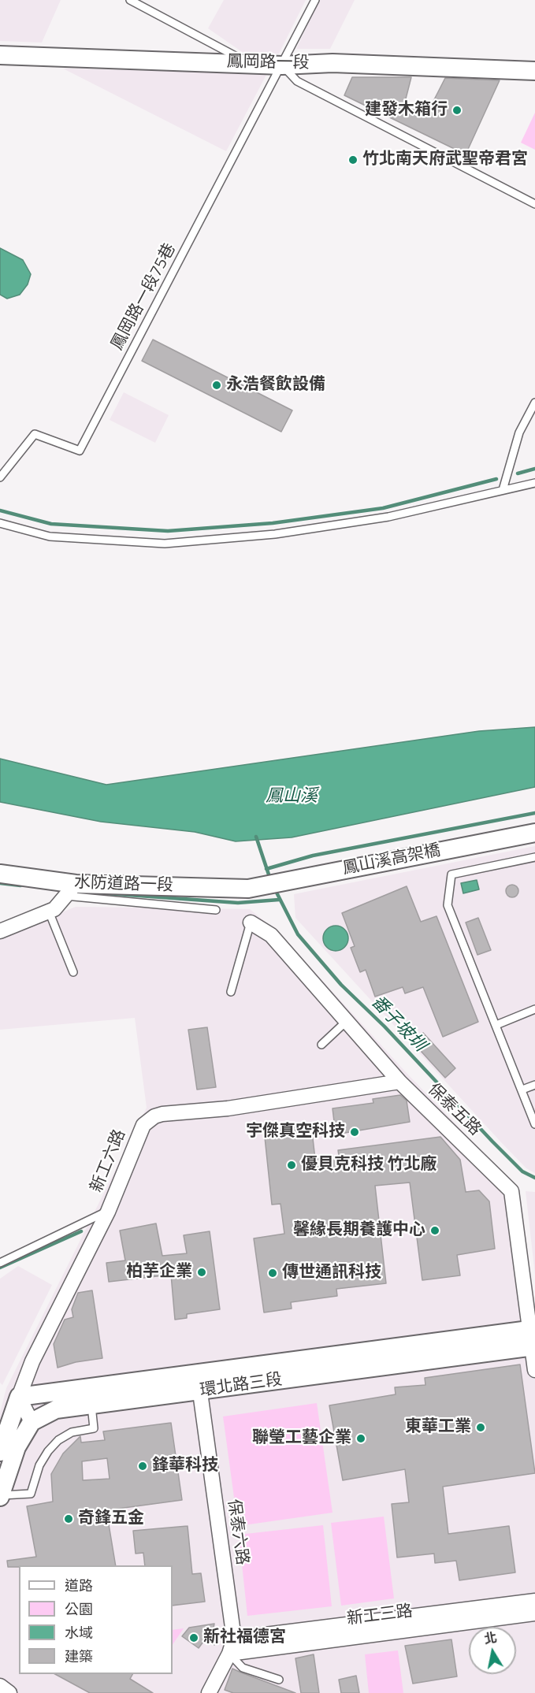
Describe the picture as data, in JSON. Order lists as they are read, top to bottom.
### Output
{
  "streets": {
    "street": [
      "鳳岡路一段",
      "鳳山溪高架橋",
      "水防道路一段",
      "保泰五路",
      "新工六路",
      "環北路三段",
      "保泰六路",
      "新工三路"
    ],
    "lane": ["鳳岡路一段75巷"]
  },
  "crossings": [
    ["鳳岡路一段", "鳳岡路一段75巷"],
    ["鳳山溪高架橋", "水防道路一段"],
    ["保泰五路", "新工六路"],
    ["保泰五路", "環北路三段"],
    ["新工六路", "環北路三段"],
    ["環北路三段", "保泰六路"],
    ["保泰六路", "新工三路"]
  ],
  "water": ["鳳山溪", "番子坡圳"],
  "places": [
    "建發木箱行",
    "竹北南天府武聖帝君宮",
    "永浩餐飲設備",
    "宇傑真空科技",
    "優貝克科技 竹北廠",
    "馨緣長期養護中心",
    "柏芋企業",
    "傳世通訊科技",
    "東華工業",
    "聯瑩工藝企業",
    "鋒華科技",
    "奇鋒五金",
    "新社福德宮"
  ],
  "legend": [
    "道路",
    "公園",
    "水域",
    "建築"
  ],
  "north": "top"
}
